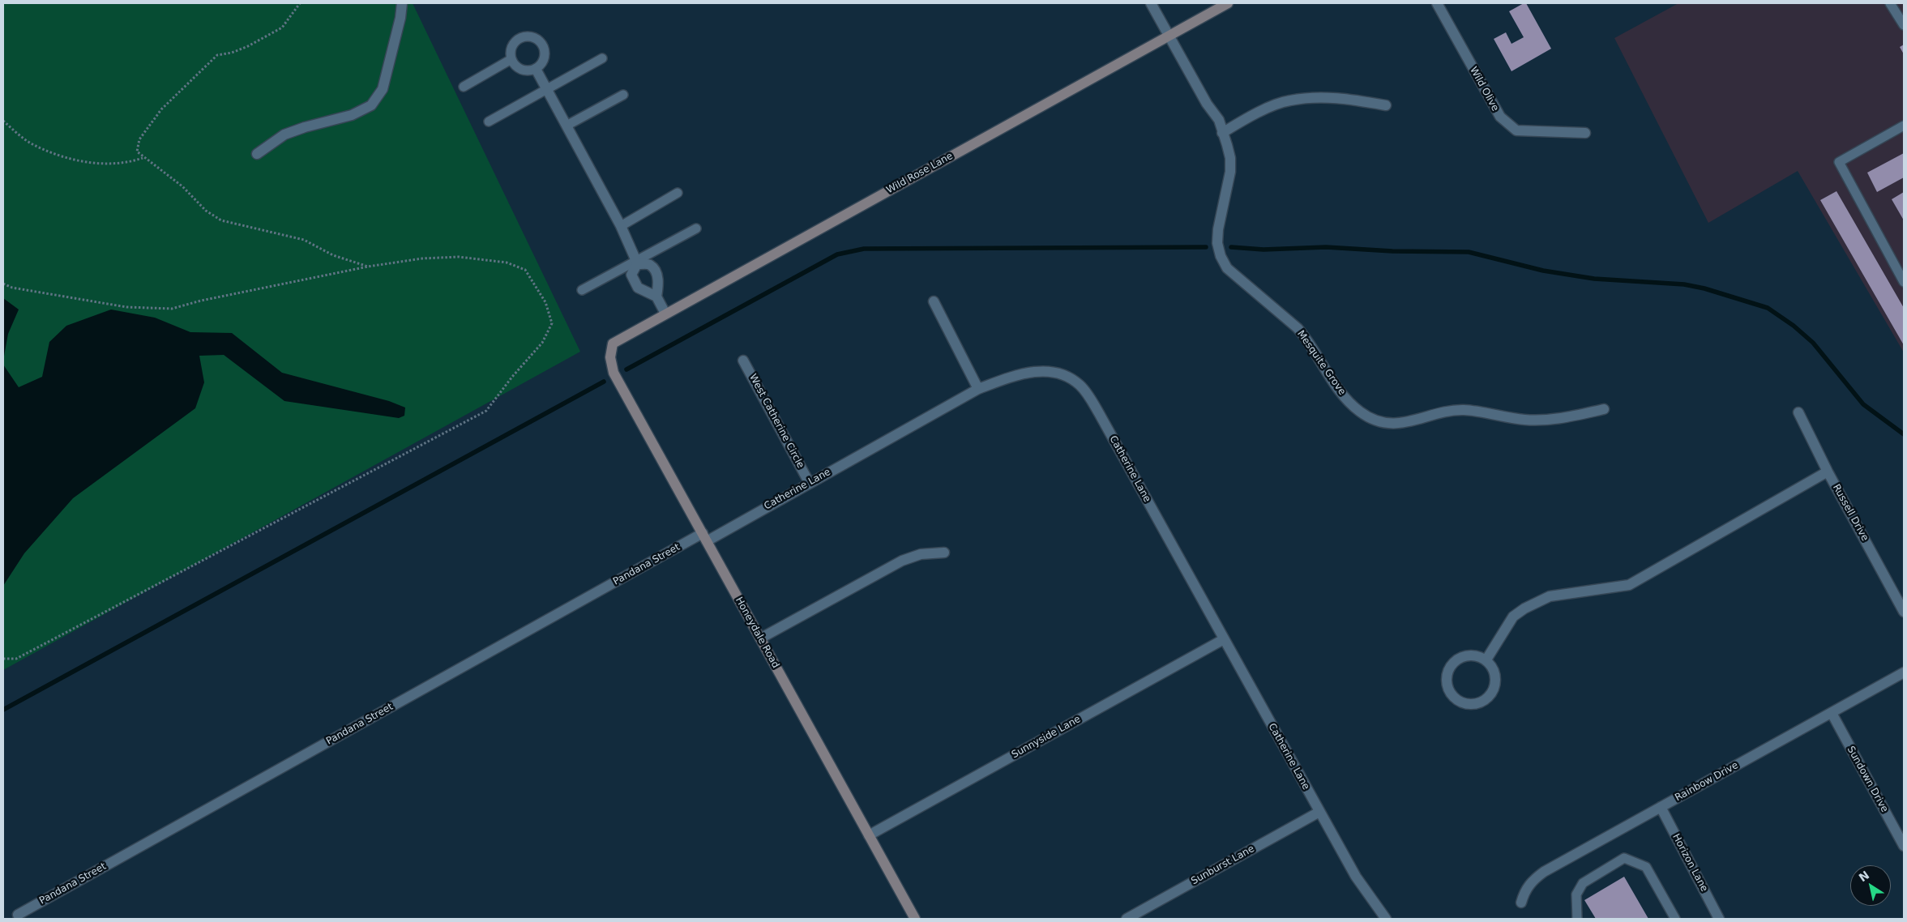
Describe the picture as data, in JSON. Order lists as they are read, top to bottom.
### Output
{
  "streets": {
    "street": [
      "Wild Olive",
      "Wild Rose Lane",
      "Mesquite Grove",
      "West Catherine Circle",
      "Catherine Lane",
      "Russell Drive",
      "Pandana Street",
      "Honeydale Road",
      "Sunnyside Lane",
      "Sundown Drive",
      "Rainbow Drive",
      "Horizon Lane",
      "Sunburst Lane"
    ]
  },
  "crossings": [
    ["Wild Rose Lane", "Mesquite Grove"],
    ["Wild Rose Lane", "Honeydale Road"],
    ["West Catherine Circle", "Catherine Lane"],
    ["Catherine Lane", "Pandana Street"],
    ["Catherine Lane", "Honeydale Road"],
    ["Catherine Lane", "Sunnyside Lane"],
    ["Catherine Lane", "Sunburst Lane"],
    ["Pandana Street", "Honeydale Road"],
    ["Honeydale Road", "Sunnyside Lane"],
    ["Sundown Drive", "Rainbow Drive"],
    ["Rainbow Drive", "Horizon Lane"]
  ],
  "north": "top left"
}
